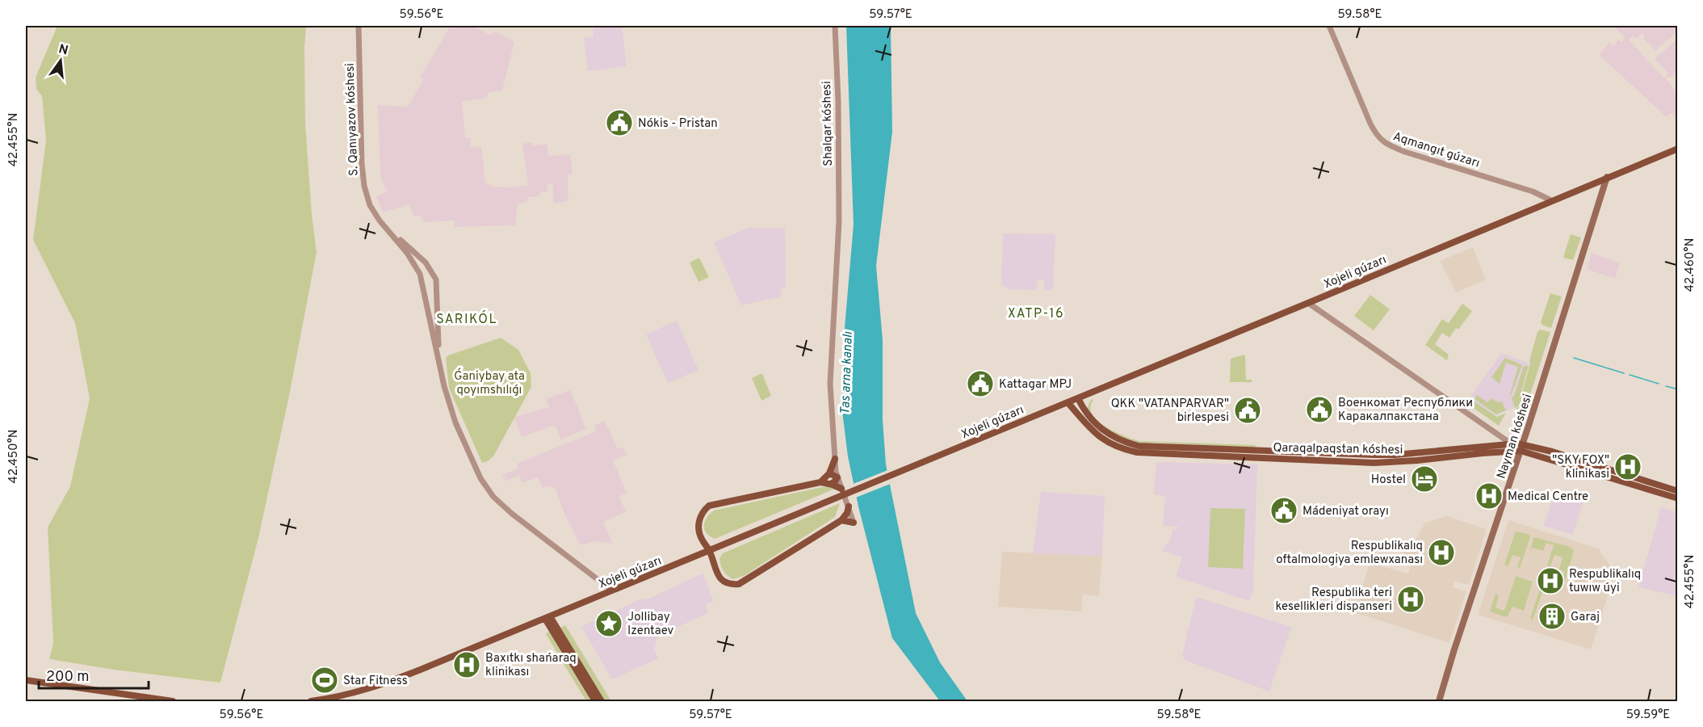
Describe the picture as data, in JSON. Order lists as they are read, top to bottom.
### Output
{
  "streets": {
    "main road": ["Xojeli gúzarı", "Nayman kóshesi", "Qaraqalpaqstan kóshesi"],
    "street": ["S. Qanıyazov kóshesi", "Shalqar kóshesi", "Aqmangıt gúzarı"]
  },
  "crossings": [
    ["S. Qanıyazov kóshesi", "Xojeli gúzarı"],
    ["Aqmangıt gúzarı", "Xojeli gúzarı"],
    ["Xojeli gúzarı", "Nayman kóshesi"],
    ["Xojeli gúzarı", "Qaraqalpaqstan kóshesi"],
    ["Nayman kóshesi", "Qaraqalpaqstan kóshesi"]
  ],
  "districts": ["XATP-16", "SARIKÓL"],
  "water": ["Tas arna kanalı"],
  "parks": ["Ǵaniybay ata qoyımshılıǵı"],
  "places": {
    "public building": [
      "Nókis - Pristan",
      "Kattagar MPJ",
      "Военкомат Республики Каракалпакстана",
      "QKK \"VATANPARVAR\" birlespesi",
      "Mádeniyat orayı"
    ],
    "hospital": [
      "\"SKY FOX\" klinikasi",
      "Medical Centre",
      "Respublikalıq oftalmologiya emlewxanası",
      "Respublikalıq tuwıw úyi",
      "Respublika teri kesellikleri dispanseri",
      "Baxıtkı shańaraq klinikası"
    ],
    "hotel": ["Hostel"],
    "building": ["Garaj"],
    "place": ["Jollibay Izentaev"],
    "sports": ["Star Fitness"]
  },
  "scale_bar": "200 m",
  "north": "top",
  "coordinates": [
    "59.56°E",
    "59.57°E",
    "59.58°E",
    "42.455°N",
    "42.460°N",
    "42.450°N",
    "59.59°E"
  ]
}
